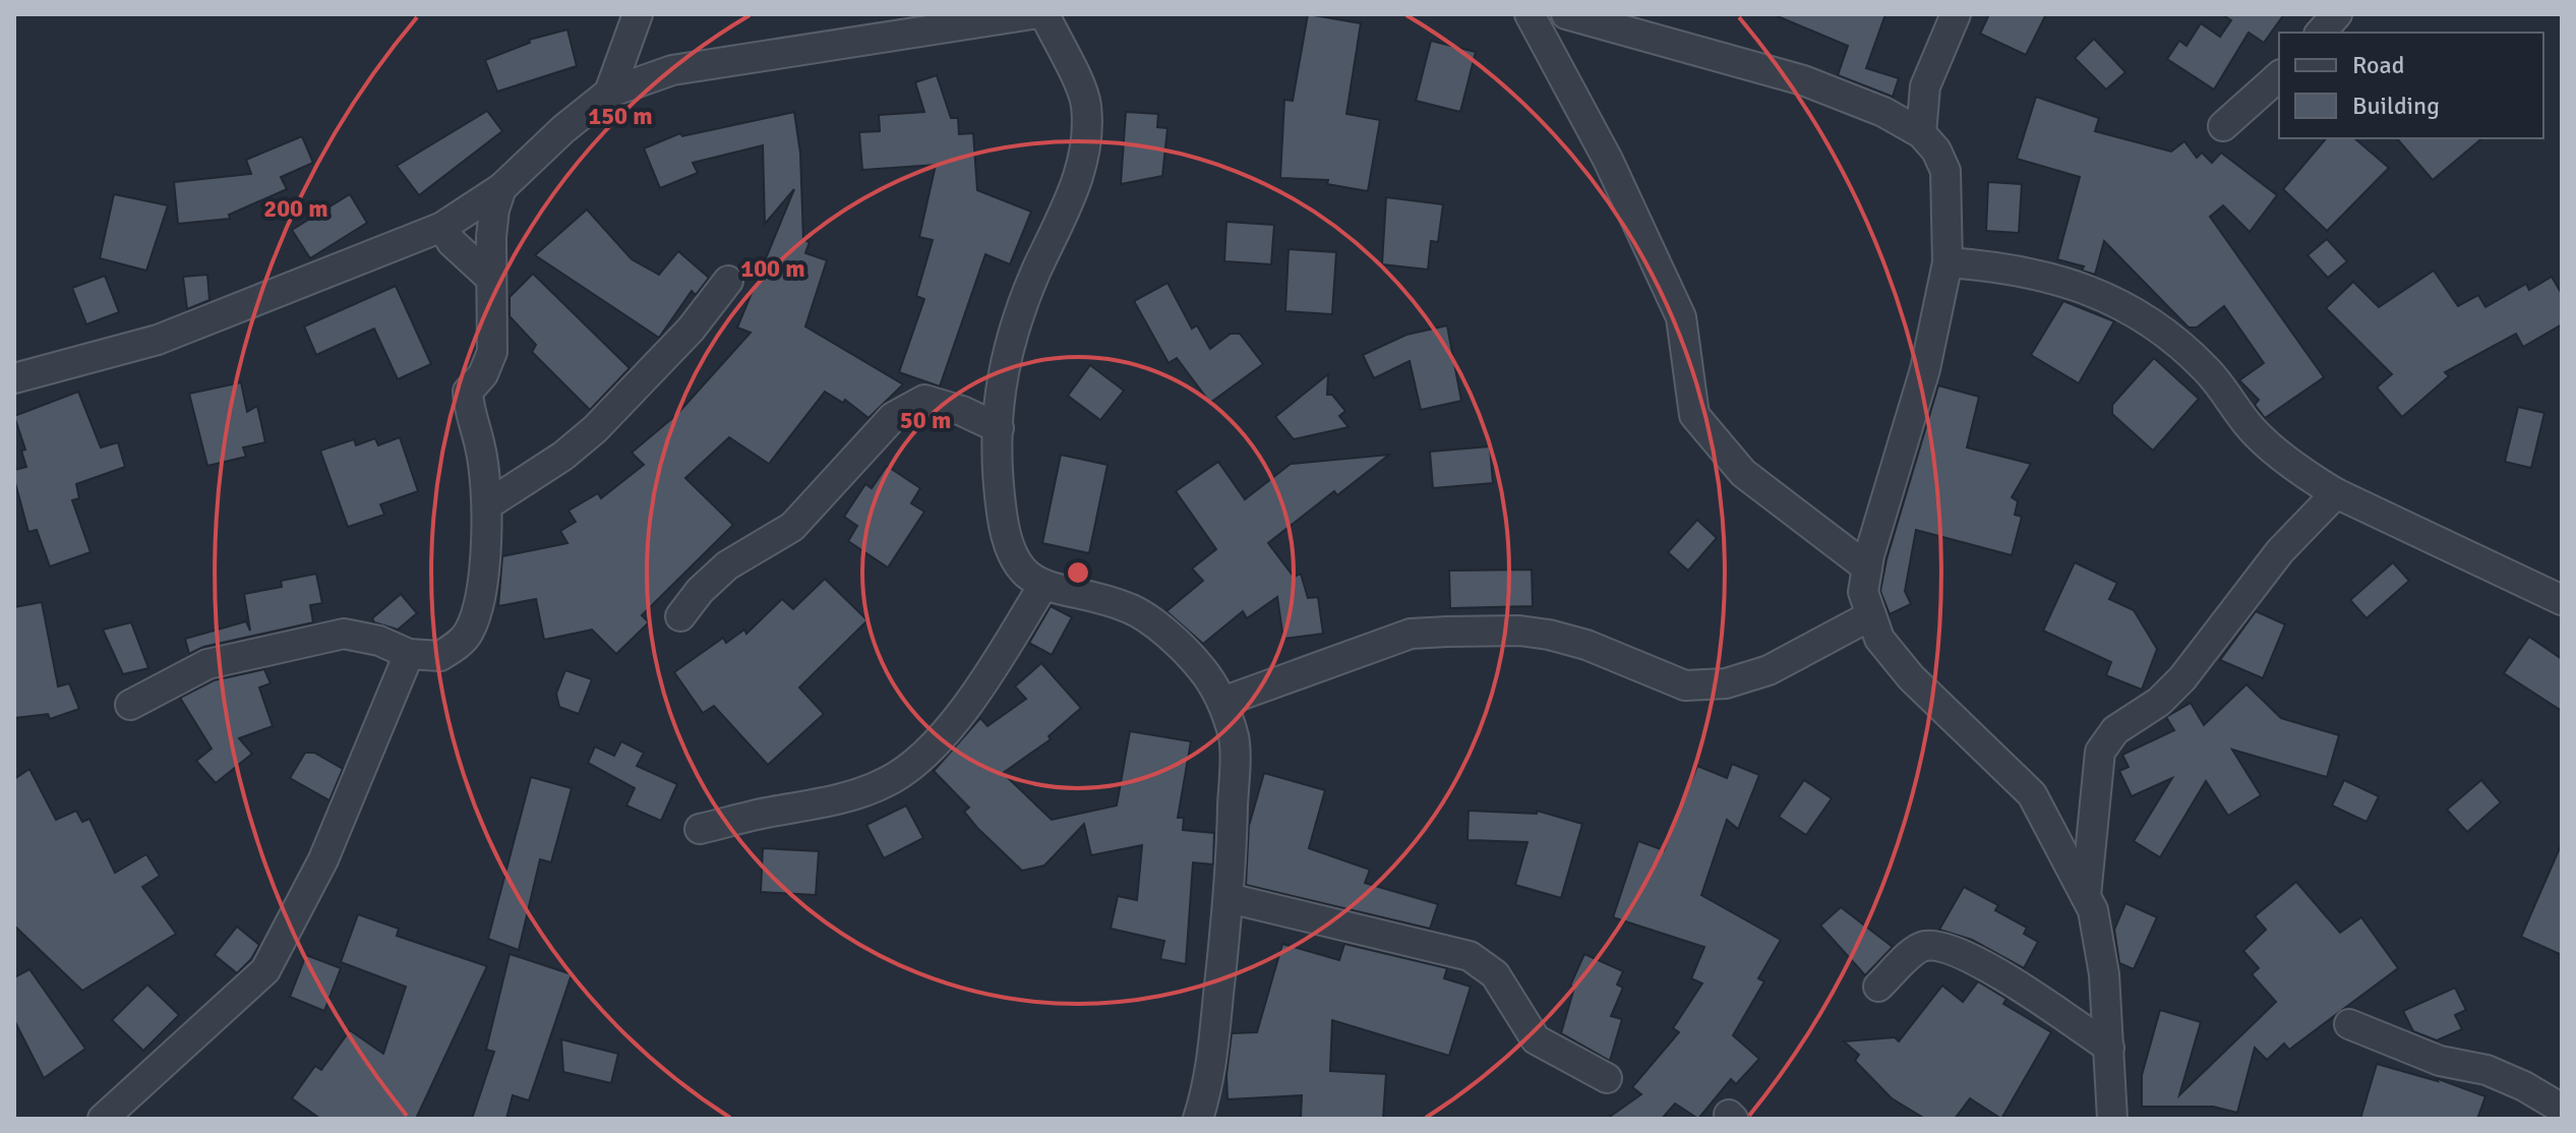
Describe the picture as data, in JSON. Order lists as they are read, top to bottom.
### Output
{
  "legend": ["Road", "Building"],
  "rings": [
    "150 m",
    "200 m",
    "100 m",
    "50 m"
  ]
}
